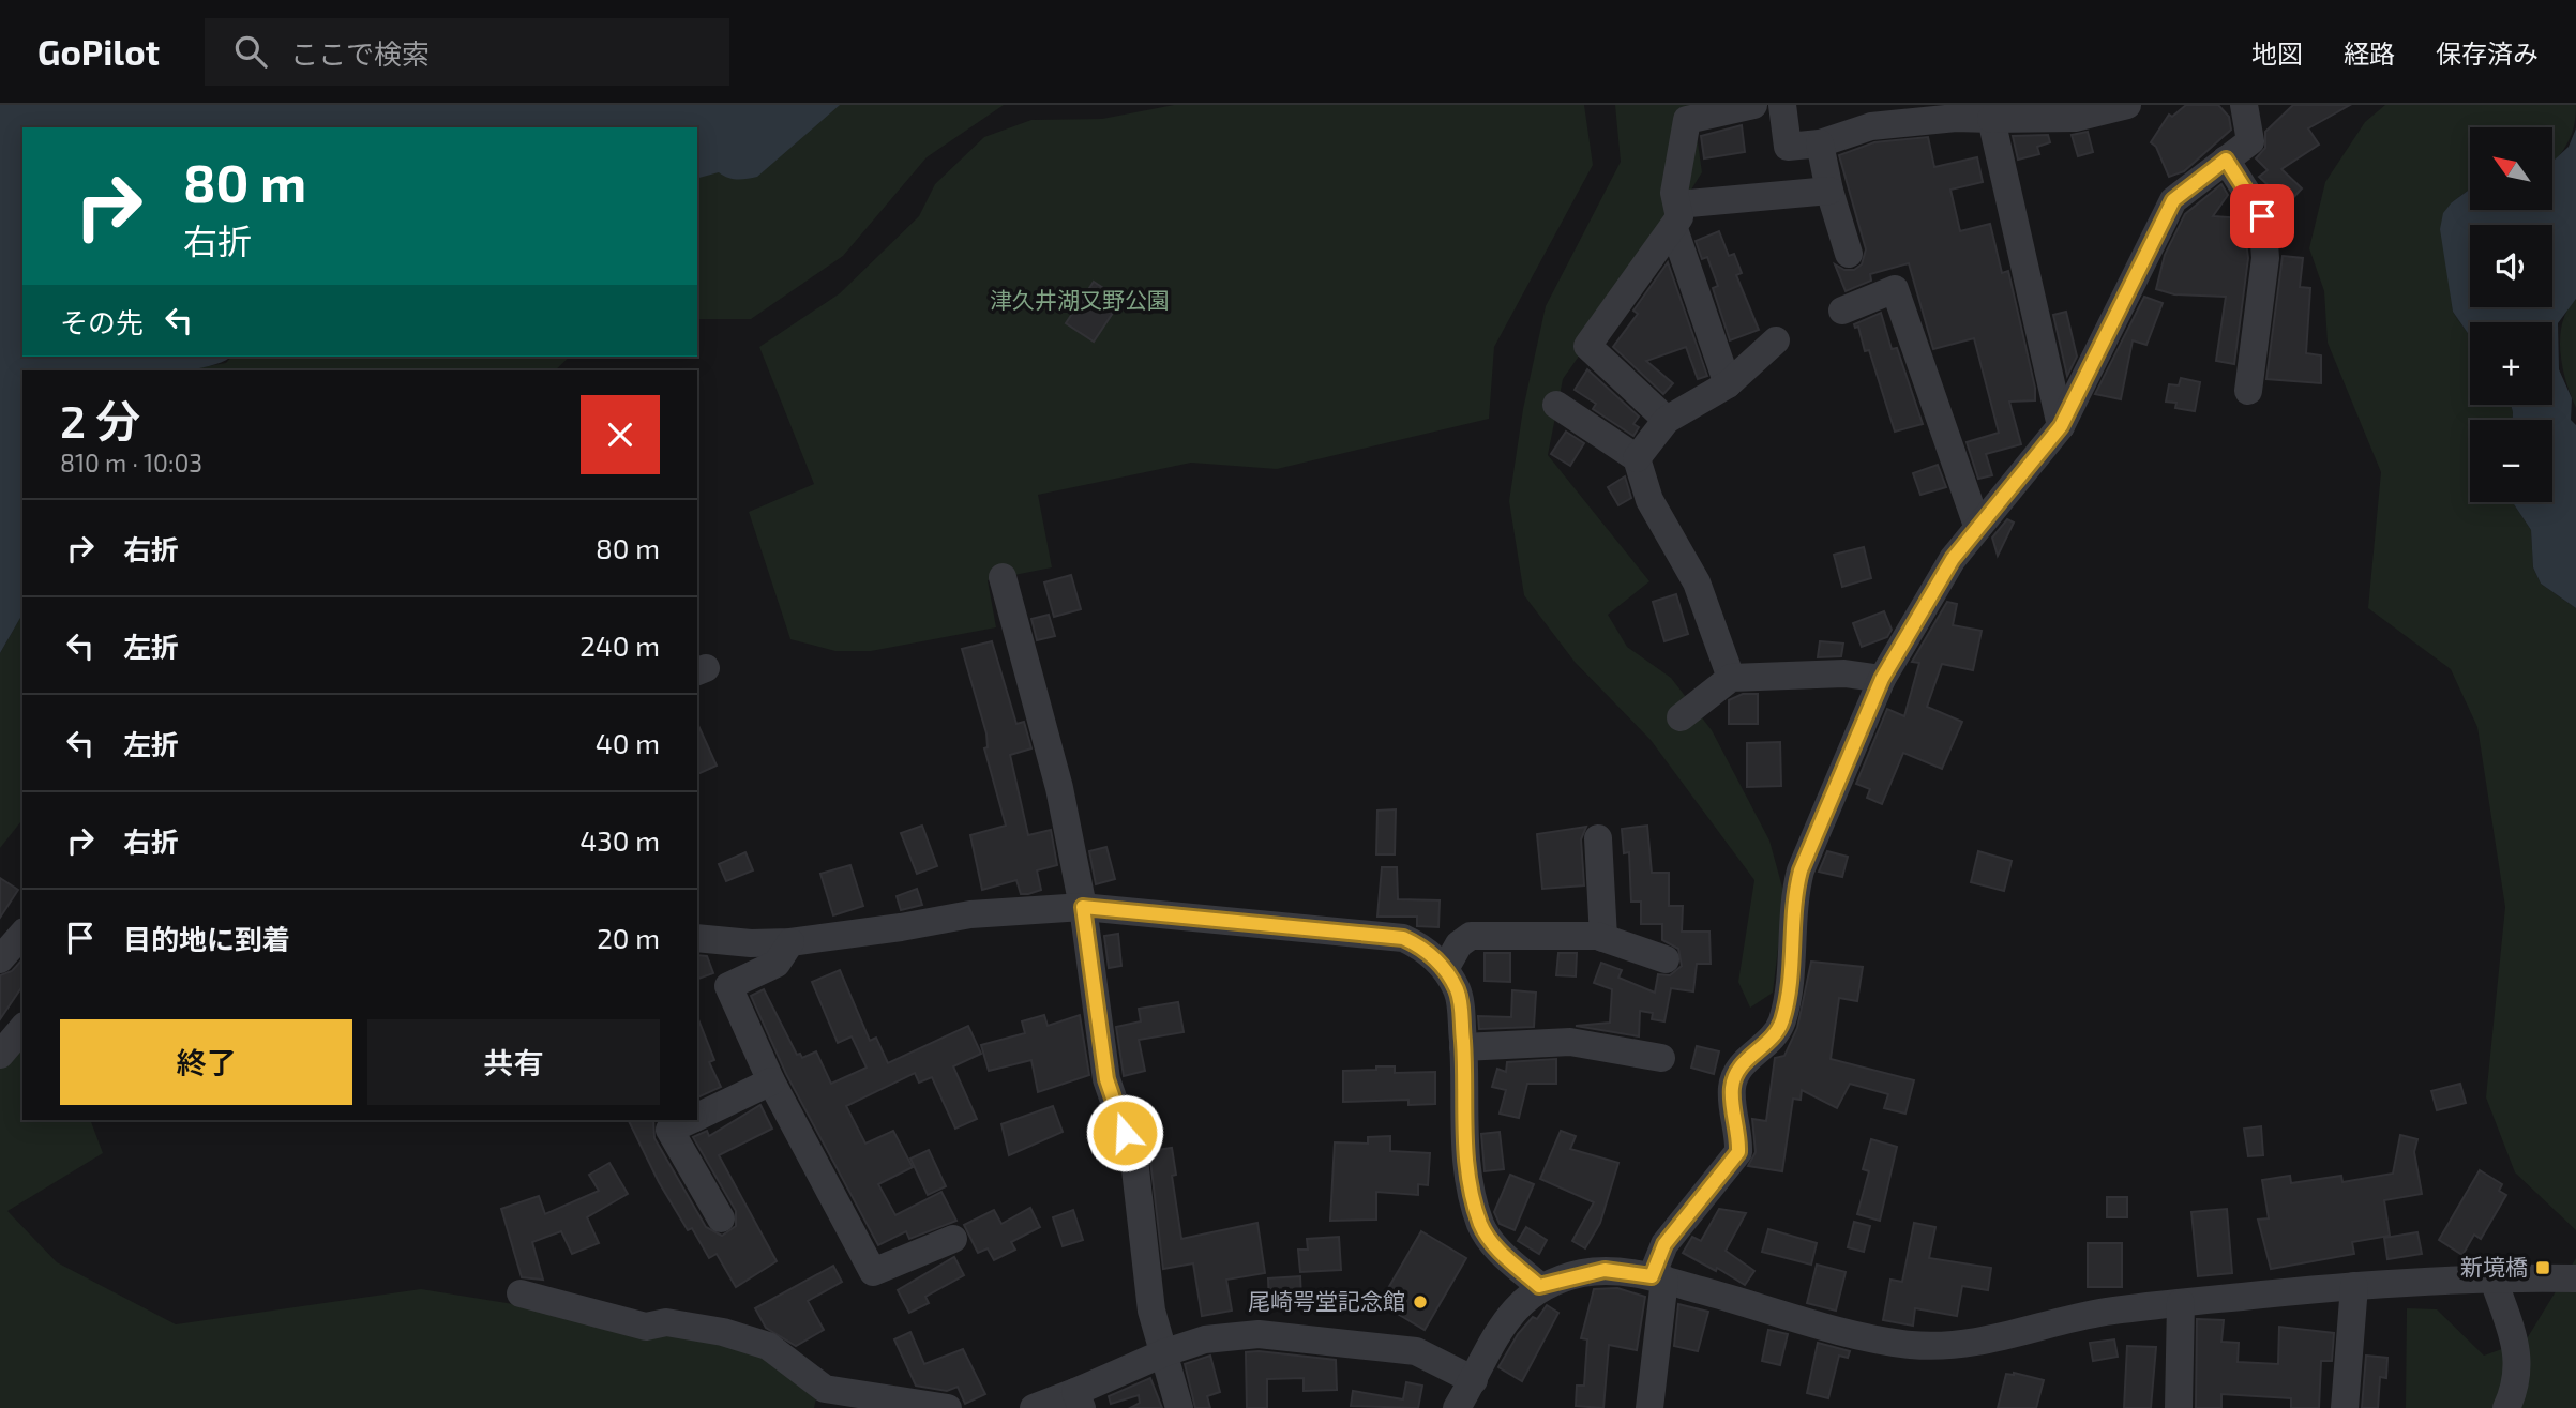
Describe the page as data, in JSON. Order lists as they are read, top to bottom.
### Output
{
  "parks": ["津久井湖又野公園"],
  "places": {
    "transit": ["新境橋"],
    "other": ["尾崎咢堂記念館"]
  },
  "north": "top left",
  "page": {
    "header": "GoPilot",
    "search": "ここで検索",
    "nav": ["地図", "経路", "保存済み"],
    "map_buttons": ["+", "−"],
    "turn": ["80 m", "右折"],
    "then": "その先",
    "heading": ["2 分", "810 m · 10:03"],
    "list": [
      {
        "name": "右折",
        "value": "80 m"
      },
      {
        "name": "左折",
        "value": "240 m"
      },
      {
        "name": "左折",
        "value": "40 m"
      },
      {
        "name": "右折",
        "value": "430 m"
      },
      {
        "name": "目的地に到着",
        "value": "20 m"
      }
    ],
    "buttons": ["終了", "共有"]
  }
}
